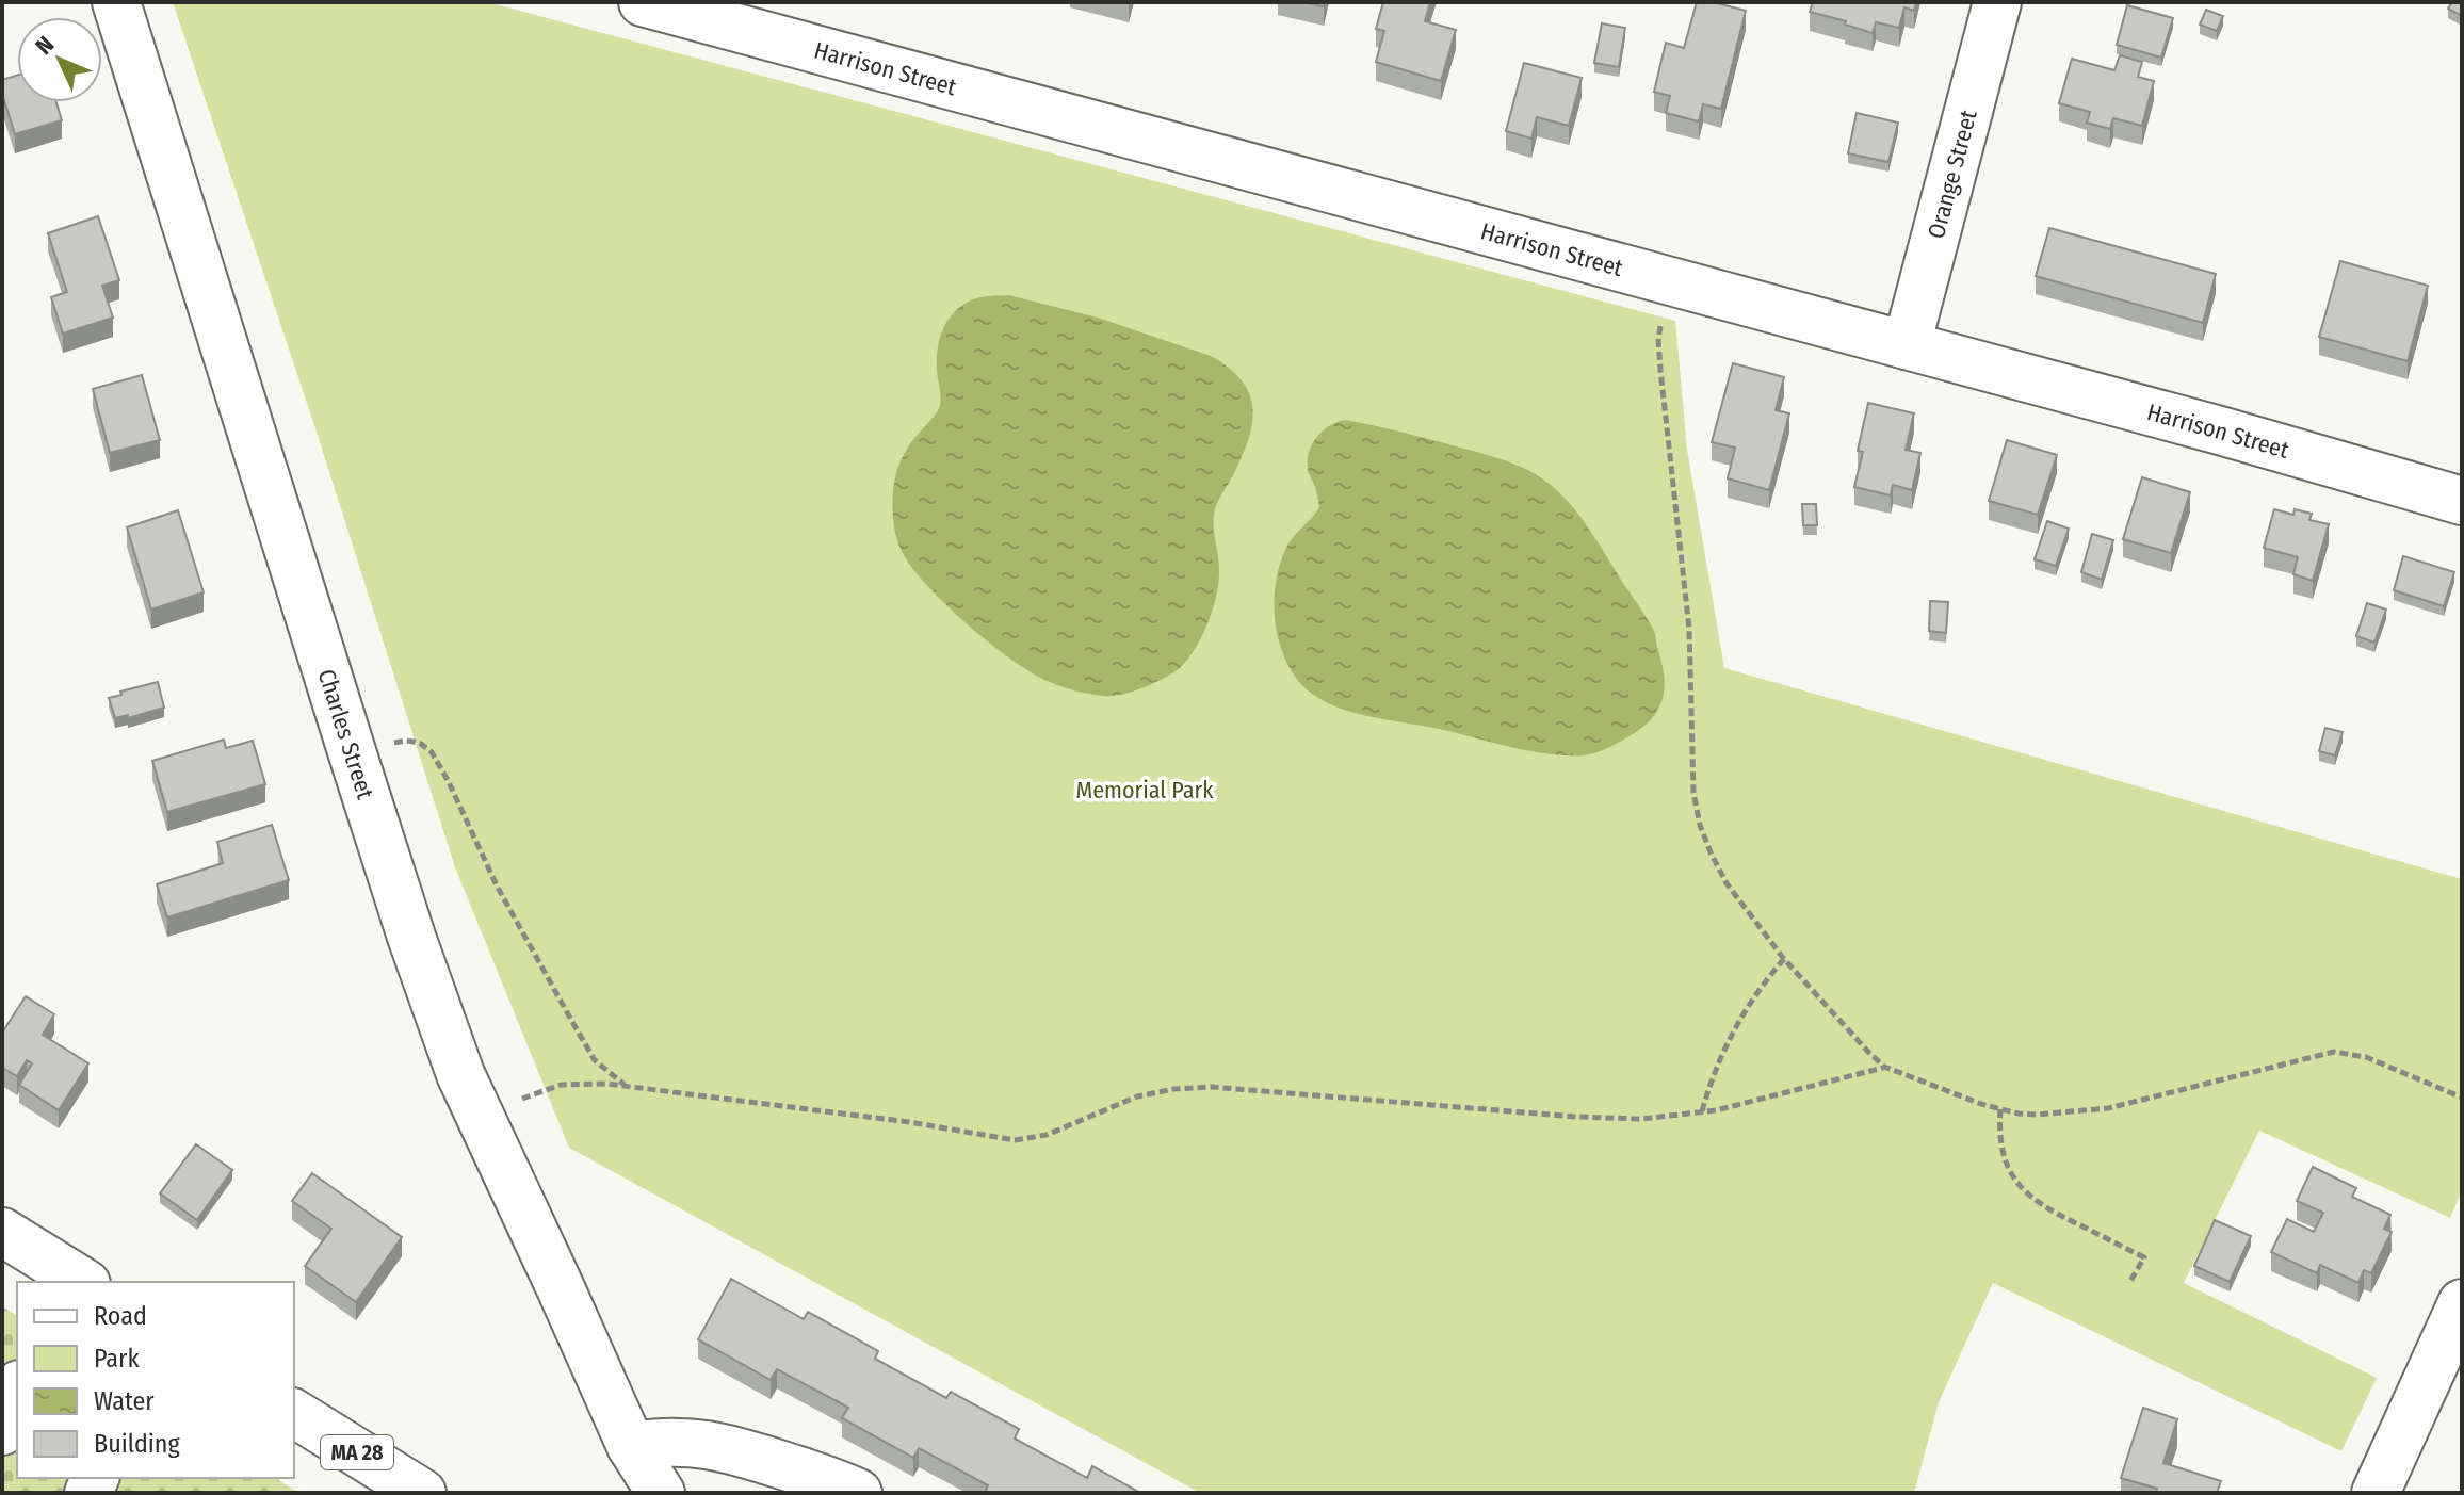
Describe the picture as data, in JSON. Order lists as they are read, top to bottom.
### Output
{
  "streets": {
    "street": [
      "Harrison Street",
      "Orange Street",
      "Charles Street",
      "MA 28"
    ]
  },
  "crossings": [
    ["Harrison Street", "Orange Street"]
  ],
  "parks": ["Memorial Park"],
  "legend": [
    "Road",
    "Park",
    "Water",
    "Building"
  ],
  "north": "top left"
}
